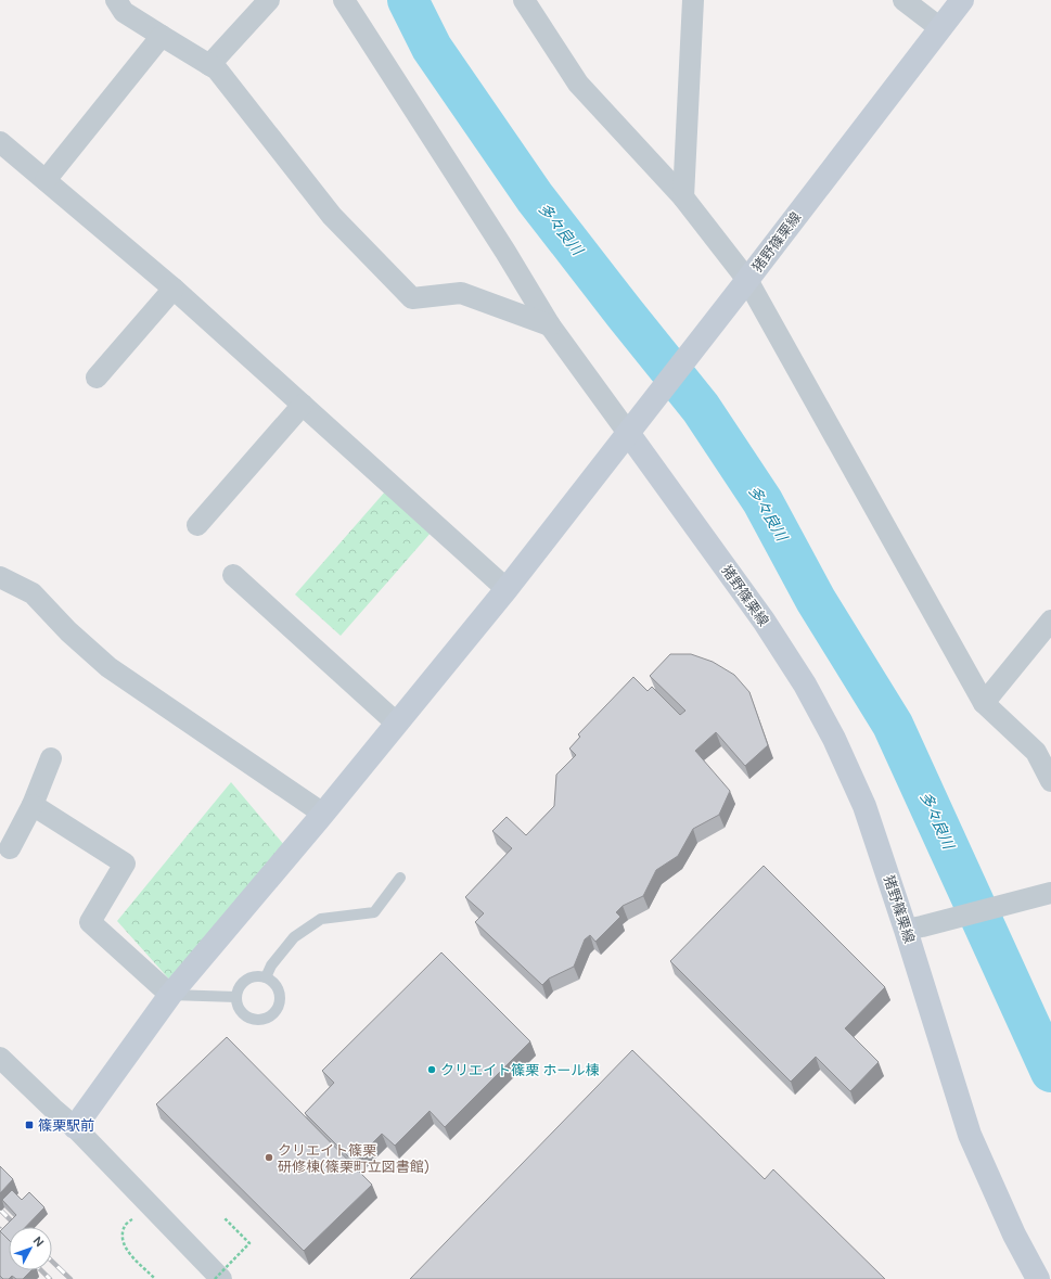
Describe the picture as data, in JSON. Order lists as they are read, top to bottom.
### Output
{
  "streets": {
    "main road": ["猪野篠栗線"]
  },
  "water": ["多々良川"],
  "places": {
    "other": ["クリエイト篠栗 ホール棟", "クリエイト篠栗 研修棟(篠栗町立図書館)"],
    "transit": ["篠栗駅前"]
  },
  "north": "top right"
}
